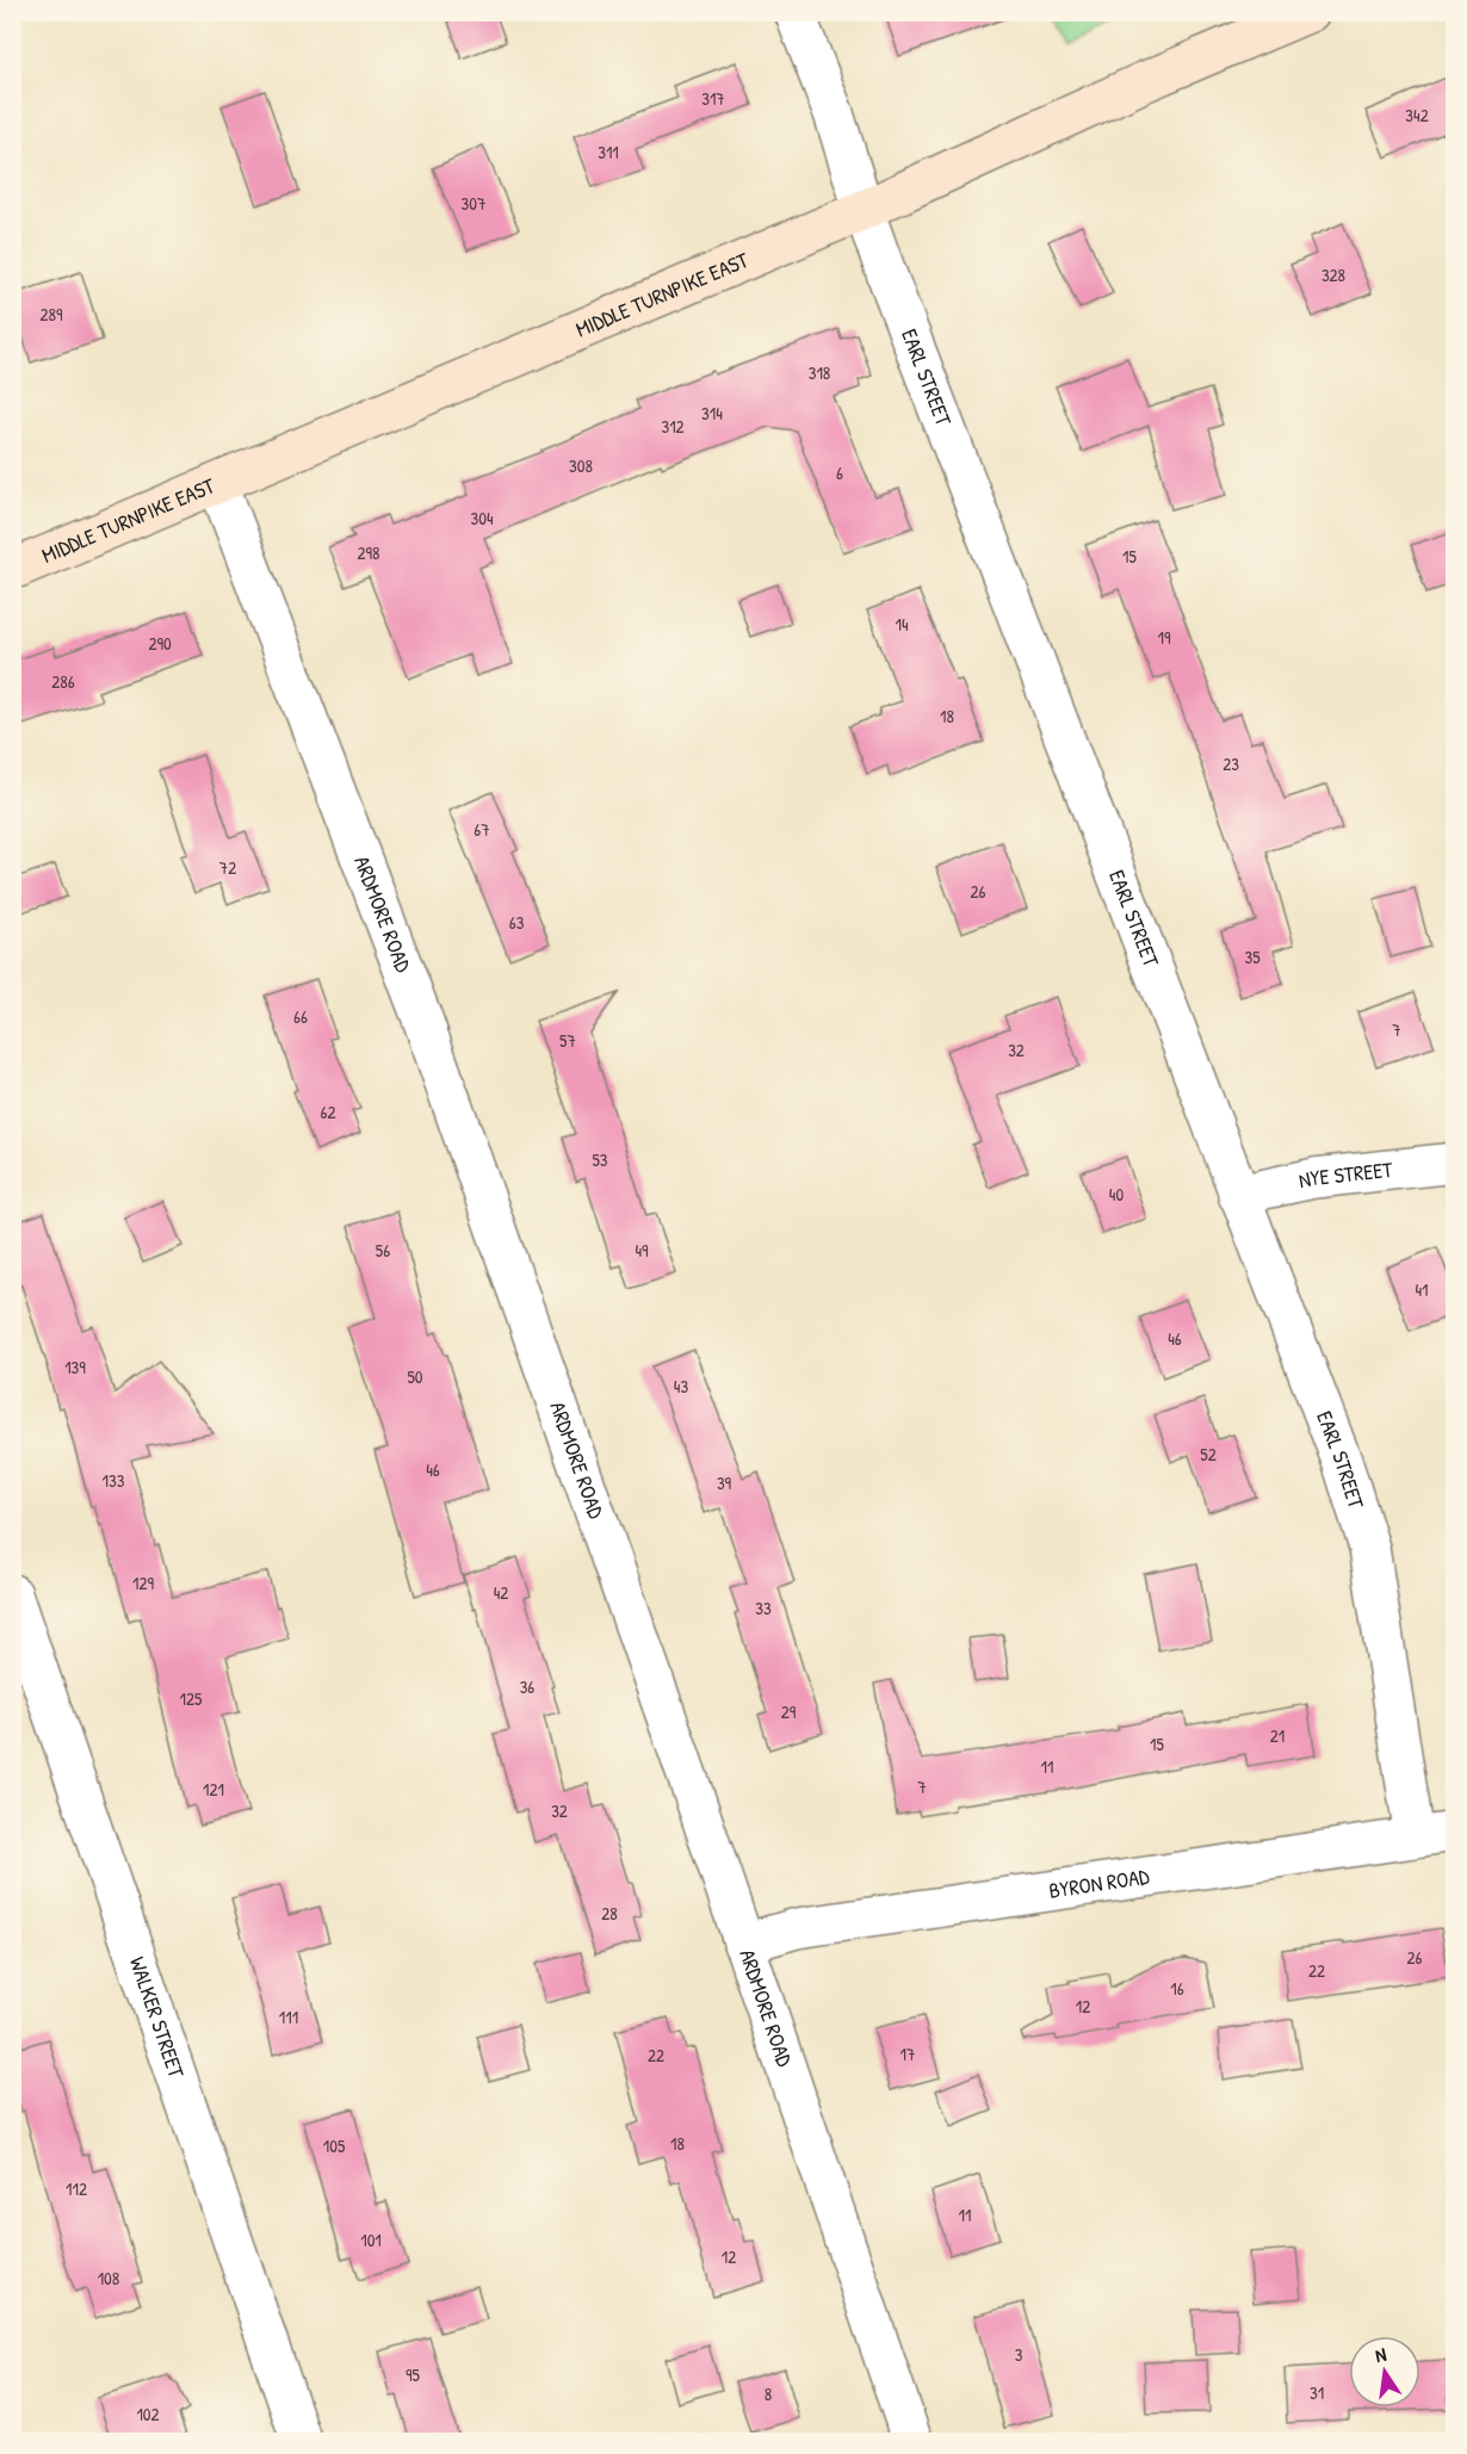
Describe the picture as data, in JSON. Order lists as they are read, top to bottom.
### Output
{
  "streets": {
    "main road": ["MIDDLE TURNPIKE EAST"],
    "street": [
      "EARL STREET",
      "ARDMORE ROAD",
      "NYE STREET",
      "BYRON ROAD",
      "WALKER STREET"
    ]
  },
  "crossings": [
    ["MIDDLE TURNPIKE EAST", "EARL STREET"],
    ["MIDDLE TURNPIKE EAST", "ARDMORE ROAD"],
    ["EARL STREET", "NYE STREET"],
    ["EARL STREET", "BYRON ROAD"],
    ["ARDMORE ROAD", "BYRON ROAD"]
  ],
  "house_numbers": [
    "317",
    "342",
    "311",
    "307",
    "328",
    "289",
    "318",
    "314",
    "312",
    "308",
    "6",
    "304",
    "298",
    "15",
    "14",
    "19",
    "290",
    "286",
    "18",
    "23",
    "67",
    "72",
    "26",
    "63",
    "35",
    "66",
    "7",
    "57",
    "32",
    "62",
    "53",
    "40",
    "56",
    "49",
    "41",
    "46",
    "139",
    "50",
    "43",
    "52",
    "46",
    "133",
    "39",
    "129",
    "42",
    "33",
    "36",
    "125",
    "29",
    "21",
    "15",
    "11",
    "7",
    "121",
    "32",
    "28",
    "26",
    "22",
    "16",
    "12",
    "111",
    "17",
    "22",
    "18",
    "105",
    "112",
    "11",
    "101",
    "12",
    "108",
    "3",
    "95",
    "31",
    "8",
    "102"
  ],
  "north": "top"
}
